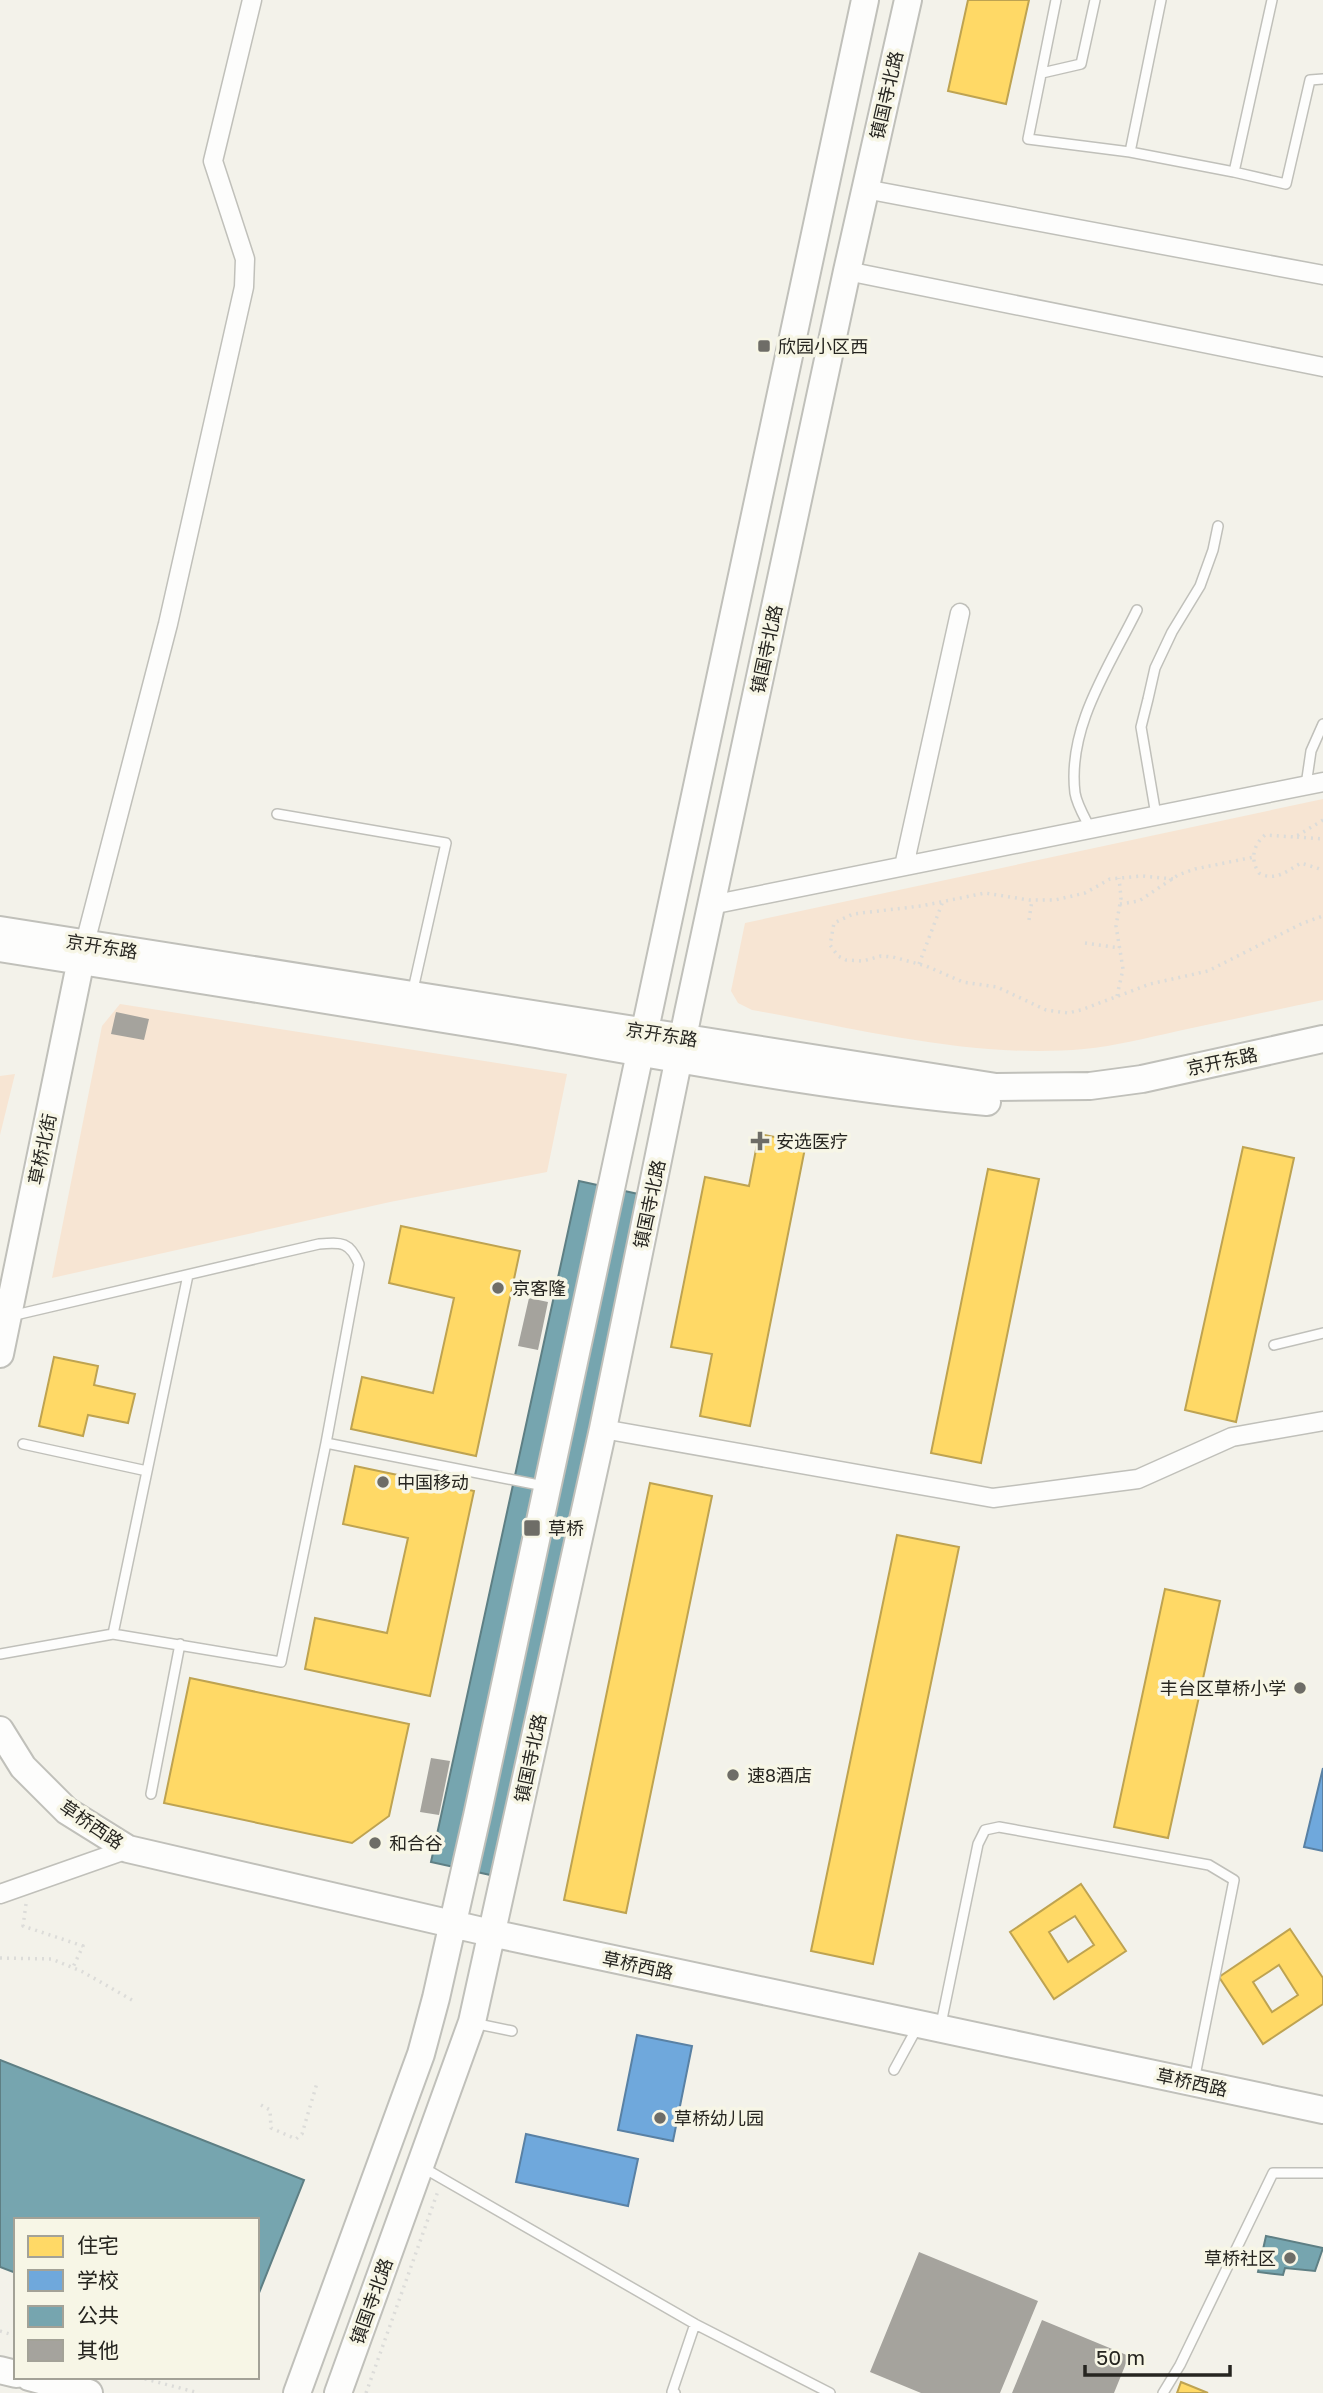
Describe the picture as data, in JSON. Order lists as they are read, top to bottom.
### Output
{
  "streets": {
    "street": [
      "镇国寺北路",
      "京开东路",
      "草桥北街",
      "草桥西路"
    ]
  },
  "crossings": [
    ["镇国寺北路", "京开东路"],
    ["镇国寺北路", "草桥西路"],
    ["京开东路", "草桥北街"]
  ],
  "places": {
    "transit": ["欣园小区西", "草桥"],
    "health": ["安选医疗"],
    "other": [
      "京客隆",
      "中国移动",
      "丰台区草桥小学",
      "速8酒店",
      "和合谷",
      "草桥幼儿园",
      "草桥社区"
    ]
  },
  "legend": [
    "住宅",
    "学校",
    "公共",
    "其他"
  ],
  "scale_bar": "50 m"
}
